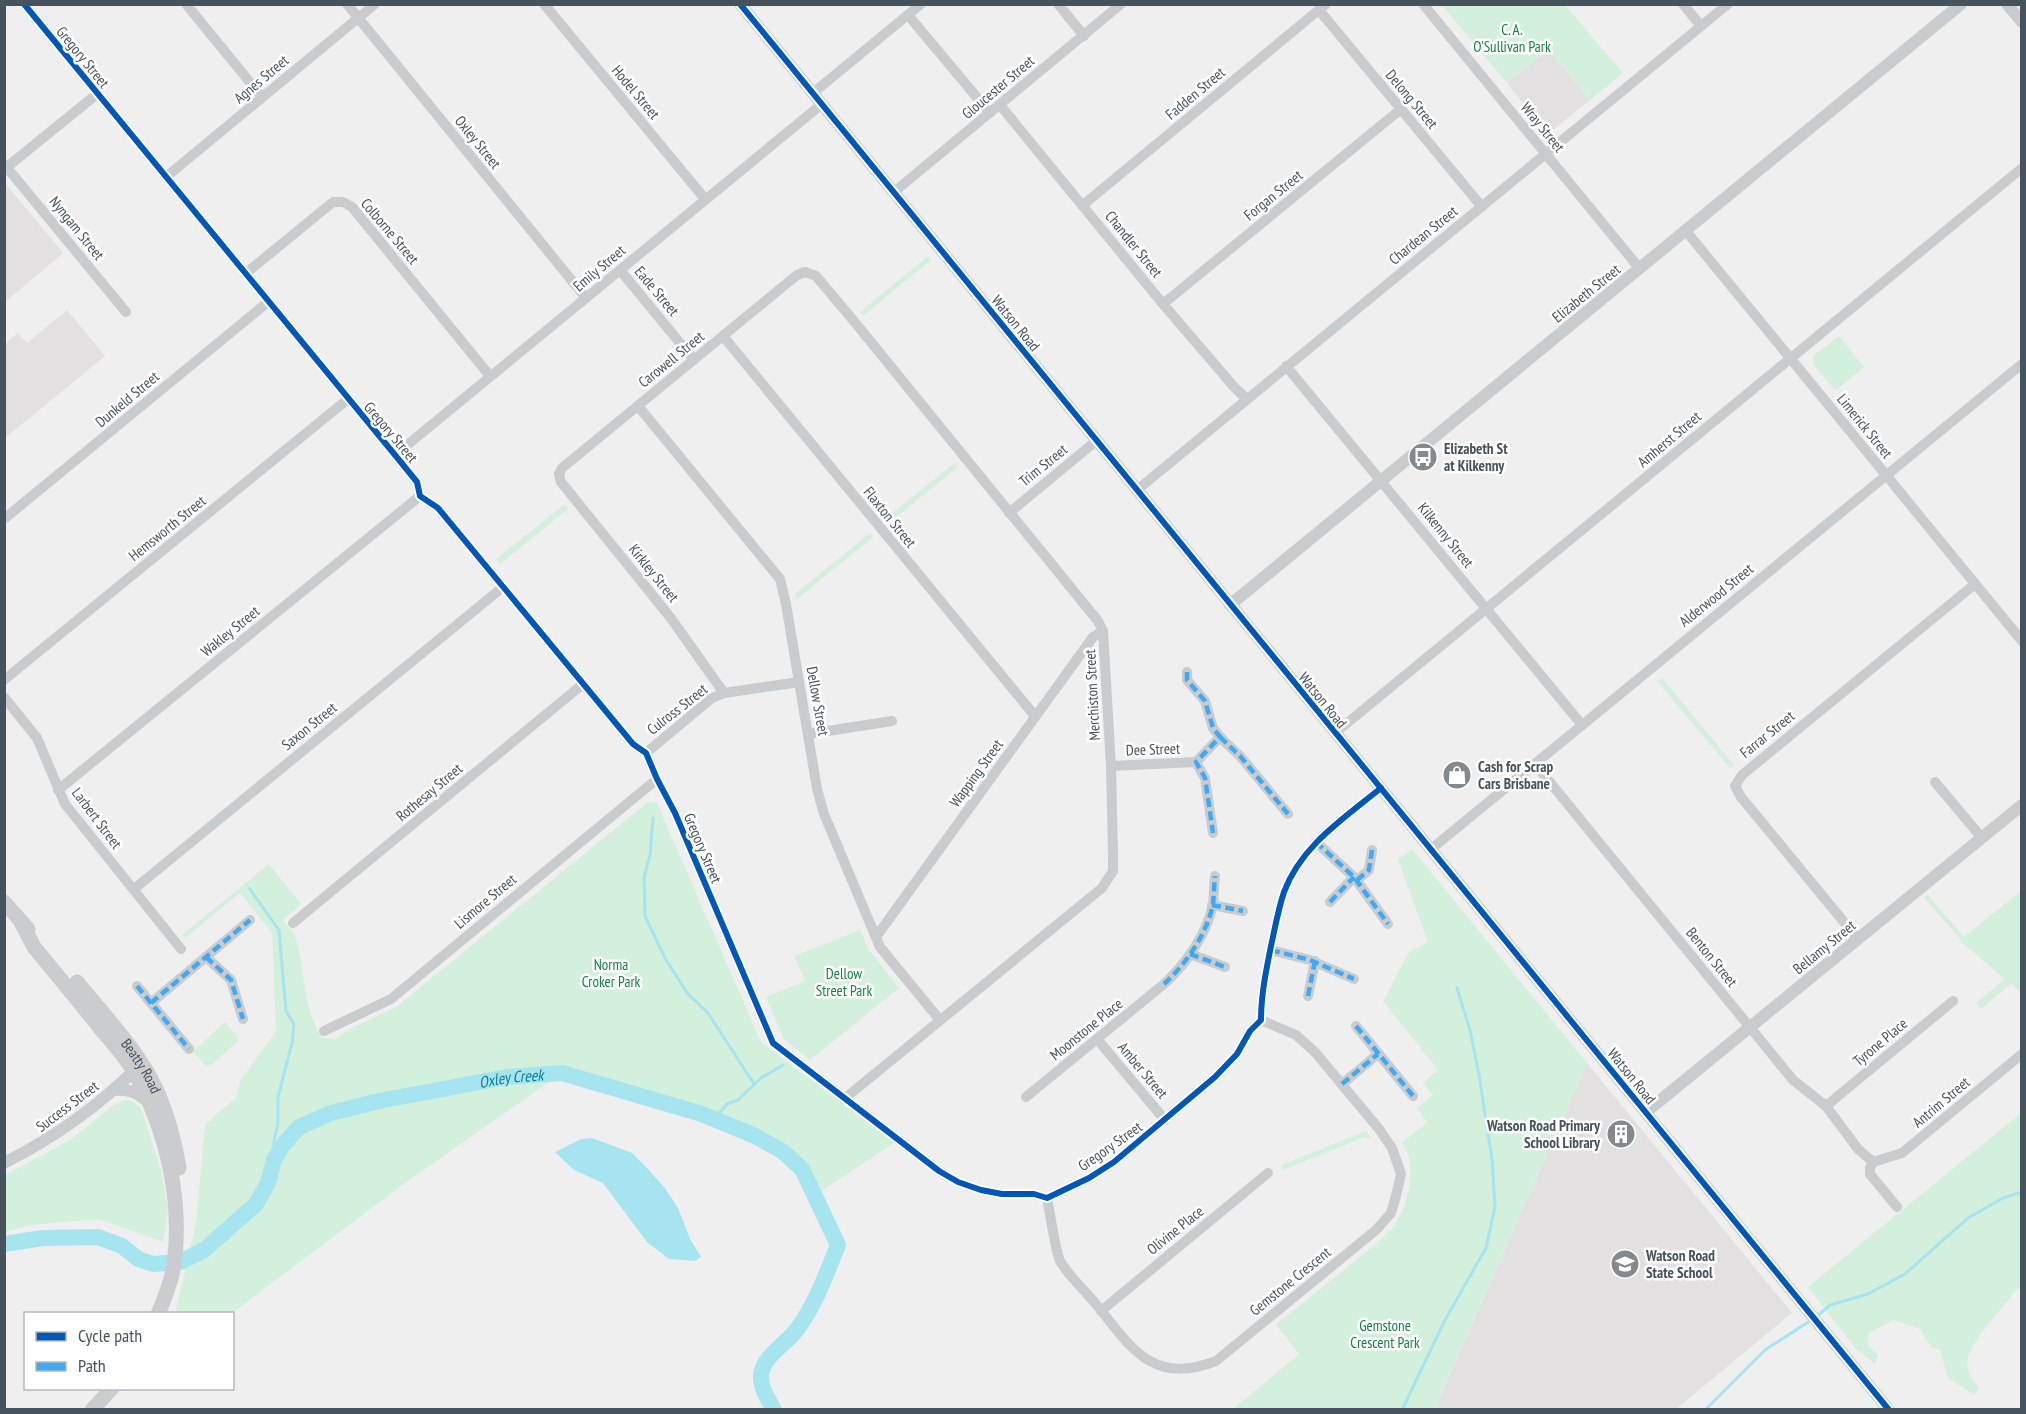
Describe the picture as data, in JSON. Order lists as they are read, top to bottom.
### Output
{
  "streets": {
    "main road": ["Beatty Road"],
    "street": [
      "Gregory Street",
      "Agnes Street",
      "Gloucester Street",
      "Hodel Street",
      "Fadden Street",
      "Delong Street",
      "Wray Street",
      "Oxley Street",
      "Forgan Street",
      "Nyngam Street",
      "Colborne Street",
      "Chardean Street",
      "Chandler Street",
      "Emily Street",
      "Eade Street",
      "Elizabeth Street",
      "Watson Road",
      "Carowell Street",
      "Dunkeld Street",
      "Limerick Street",
      "Amherst Street",
      "Trim Street",
      "Flaxton Street",
      "Hemsworth Street",
      "Kilkenny Street",
      "Kirkley Street",
      "Alderwood Street",
      "Wakley Street",
      "Merchiston Street",
      "Dellow Street",
      "Culross Street",
      "Saxon Street",
      "Farrar Street",
      "Dee Street",
      "Wapping Street",
      "Rothesay Street",
      "Larbert Street",
      "Lismore Street",
      "Bellamy Street",
      "Benton Street",
      "Moonstone Place",
      "Tyrone Place",
      "Amber Street",
      "Antrim Street",
      "Success Street",
      "Olivine Place",
      "Gemstone Crescent"
    ]
  },
  "crossings": [
    ["Gregory Street", "Agnes Street"],
    ["Gregory Street", "Colborne Street"],
    ["Gregory Street", "Emily Street"],
    ["Gregory Street", "Dunkeld Street"],
    ["Gregory Street", "Hemsworth Street"],
    ["Gregory Street", "Wakley Street"],
    ["Gregory Street", "Merchiston Street"],
    ["Gregory Street", "Culross Street"],
    ["Gregory Street", "Saxon Street"],
    ["Gregory Street", "Rothesay Street"],
    ["Gregory Street", "Lismore Street"],
    ["Gregory Street", "Amber Street"],
    ["Gregory Street", "Gemstone Crescent"],
    ["Agnes Street", "Oxley Street"],
    ["Gloucester Street", "Chandler Street"],
    ["Gloucester Street", "Watson Road"],
    ["Hodel Street", "Emily Street"],
    ["Fadden Street", "Delong Street"],
    ["Fadden Street", "Chandler Street"],
    ["Delong Street", "Forgan Street"],
    ["Delong Street", "Chardean Street"],
    ["Wray Street", "Chardean Street"],
    ["Wray Street", "Elizabeth Street"],
    ["Oxley Street", "Emily Street"],
    ["Forgan Street", "Chandler Street"],
    ["Colborne Street", "Emily Street"],
    ["Chardean Street", "Chandler Street"],
    ["Chardean Street", "Watson Road"],
    ["Chardean Street", "Kilkenny Street"],
    ["Emily Street", "Eade Street"],
    ["Emily Street", "Watson Road"],
    ["Eade Street", "Carowell Street"],
    ["Elizabeth Street", "Watson Road"],
    ["Elizabeth Street", "Limerick Street"],
    ["Elizabeth Street", "Kilkenny Street"],
    ["Watson Road", "Amherst Street"],
    ["Watson Road", "Trim Street"],
    ["Watson Road", "Alderwood Street"],
    ["Watson Road", "Bellamy Street"],
    ["Carowell Street", "Flaxton Street"],
    ["Carowell Street", "Kirkley Street"],
    ["Carowell Street", "Merchiston Street"],
    ["Carowell Street", "Dellow Street"],
    ["Limerick Street", "Amherst Street"],
    ["Limerick Street", "Alderwood Street"],
    ["Limerick Street", "Farrar Street"],
    ["Amherst Street", "Kilkenny Street"],
    ["Trim Street", "Merchiston Street"],
    ["Flaxton Street", "Wapping Street"],
    ["Kilkenny Street", "Alderwood Street"],
    ["Kirkley Street", "Culross Street"],
    ["Alderwood Street", "Benton Street"],
    ["Wakley Street", "Larbert Street"],
    ["Merchiston Street", "Dellow Street"],
    ["Merchiston Street", "Dee Street"],
    ["Merchiston Street", "Wapping Street"],
    ["Dellow Street", "Culross Street"],
    ["Dellow Street", "Wapping Street"],
    ["Saxon Street", "Larbert Street"],
    ["Farrar Street", "Bellamy Street"],
    ["Bellamy Street", "Benton Street"],
    ["Benton Street", "Tyrone Place"],
    ["Benton Street", "Antrim Street"],
    ["Moonstone Place", "Amber Street"],
    ["Beatty Road", "Success Street"],
    ["Olivine Place", "Gemstone Crescent"]
  ],
  "water": ["Oxley Creek"],
  "parks": [
    "C. A. O'Sullivan Park",
    "Norma Croker Park",
    "Dellow Street Park",
    "Gemstone Crescent Park"
  ],
  "places": {
    "bus stop": ["Elizabeth St at Kilkenny"],
    "shop": ["Cash for Scrap Cars Brisbane"],
    "building": ["Watson Road Primary School Library"],
    "school or university": ["Watson Road State School"]
  },
  "legend": ["Cycle path", "Path"]
}
